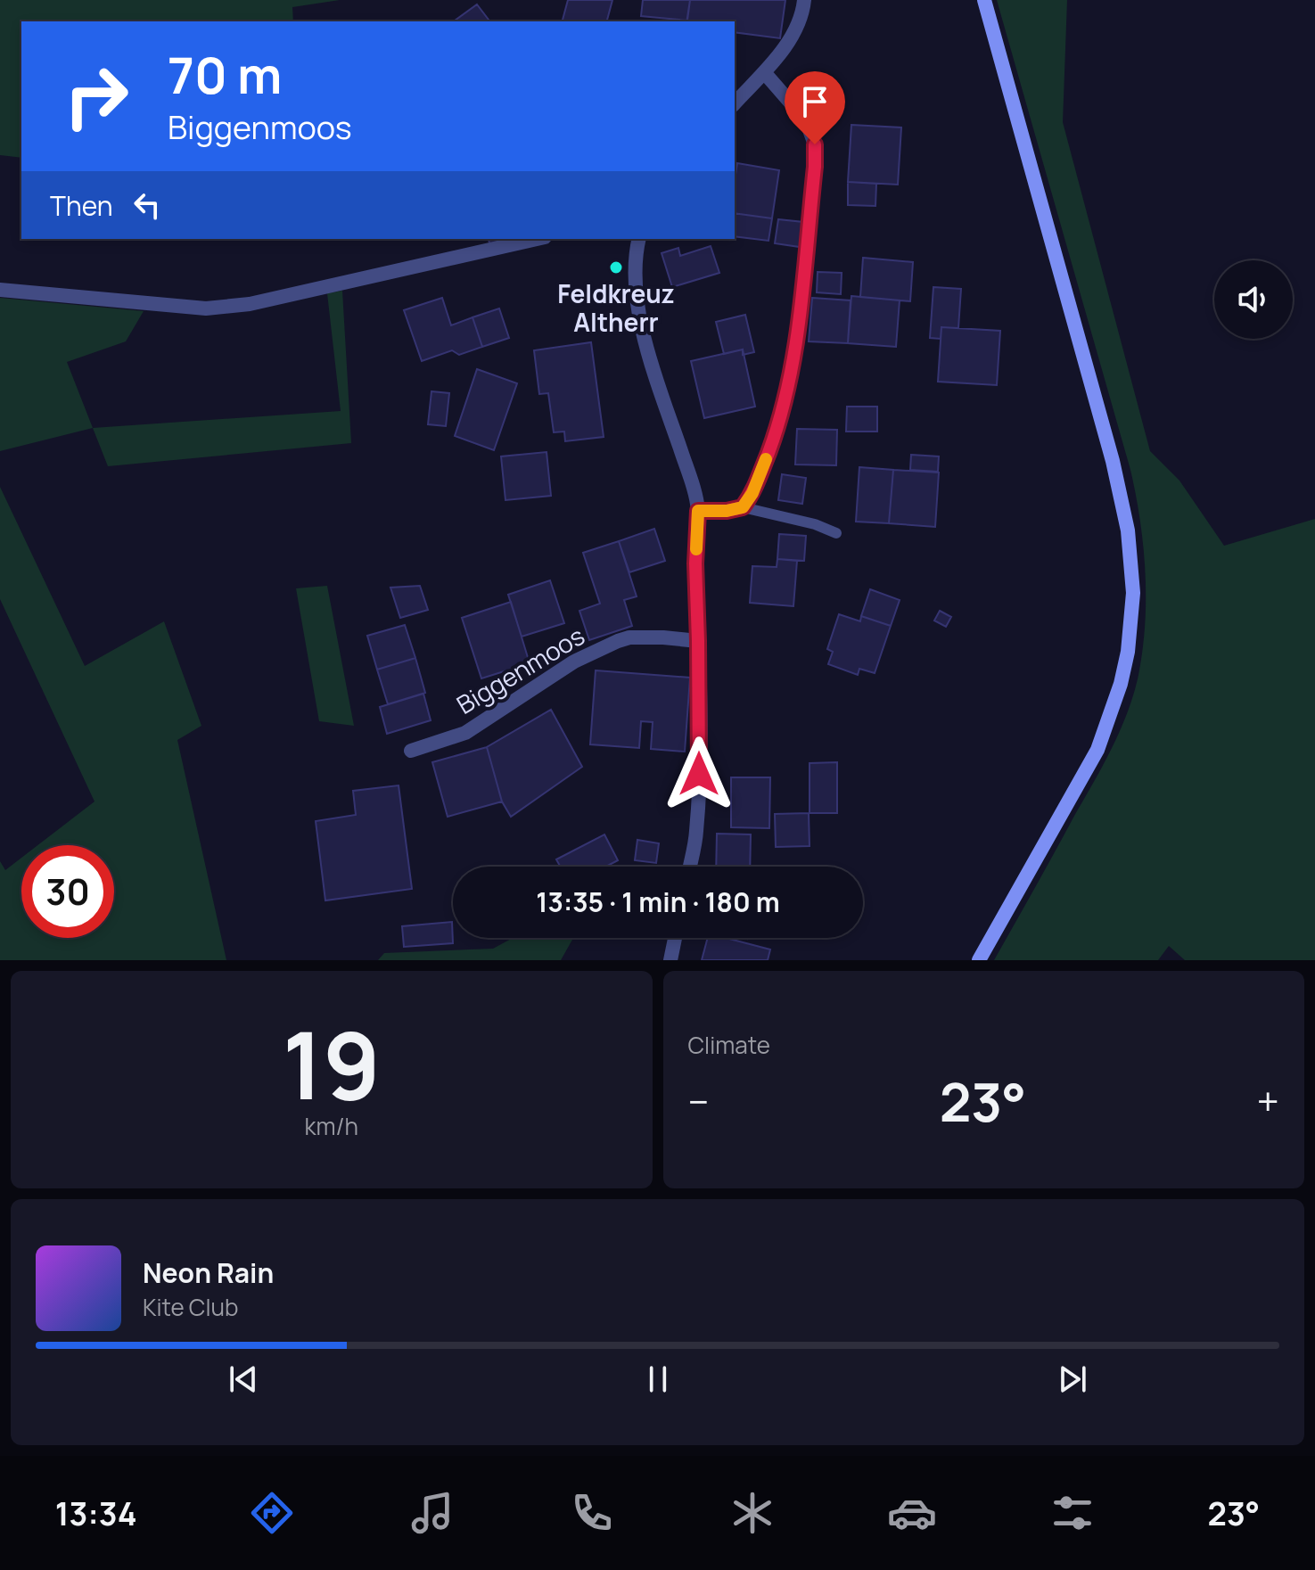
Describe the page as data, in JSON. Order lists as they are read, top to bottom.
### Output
{
  "streets": {
    "street": ["Biggenmoos"]
  },
  "places": ["Feldkreuz Altherr"],
  "page": {
    "turn": ["70 m", "Biggenmoos"],
    "then": "Then",
    "limit": "30",
    "trip": "13:35 · 1 min · 180 m",
    "tile": [
      ["19", "km/h"],
      "Climate"
    ],
    "heat": ["−", "23°", "+"],
    "song": ["Neon Rain", "Kite Club"],
    "tabs": ["13:34", "23°"]
  }
}
